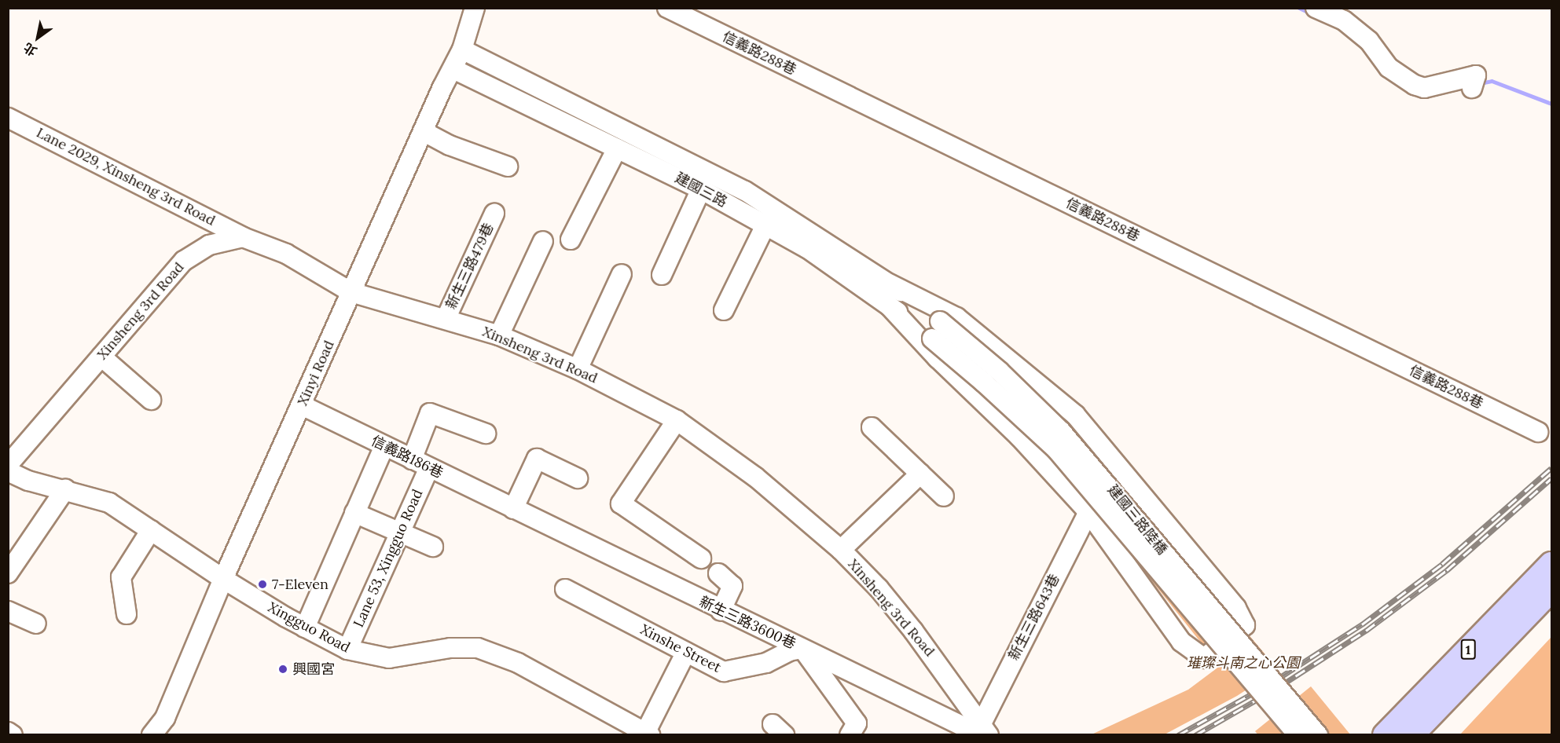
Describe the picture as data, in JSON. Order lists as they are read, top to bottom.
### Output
{
  "streets": {
    "main road": ["1"],
    "street": [
      "信義路288巷",
      "Lane 2029, Xinsheng 3rd Road",
      "建國三路",
      "新生三路479巷",
      "Xinsheng 3rd Road",
      "Xinyi Road",
      "信義路186巷",
      "建國三路陸橋",
      "Lane 53, Xingguo Road",
      "新生三路643巷",
      "新生三路3600巷",
      "Xingguo Road",
      "Xinshe Street"
    ]
  },
  "crossings": [
    ["Lane 2029, Xinsheng 3rd Road", "Xinsheng 3rd Road"],
    ["建國三路", "Xinyi Road"],
    ["建國三路", "建國三路陸橋"],
    ["新生三路479巷", "Xinsheng 3rd Road"],
    ["Xinsheng 3rd Road", "Xinyi Road"],
    ["Xinsheng 3rd Road", "新生三路643巷"],
    ["Xinsheng 3rd Road", "新生三路3600巷"],
    ["Xinyi Road", "信義路186巷"],
    ["Xinyi Road", "Xingguo Road"],
    ["信義路186巷", "Lane 53, Xingguo Road"],
    ["信義路186巷", "新生三路3600巷"],
    ["Lane 53, Xingguo Road", "Xingguo Road"],
    ["新生三路643巷", "新生三路3600巷"],
    ["新生三路3600巷", "Xinshe Street"]
  ],
  "parks": ["璀璨斗南之心公園"],
  "places": ["7-Eleven", "興國宮"],
  "north": "bottom left"
}
